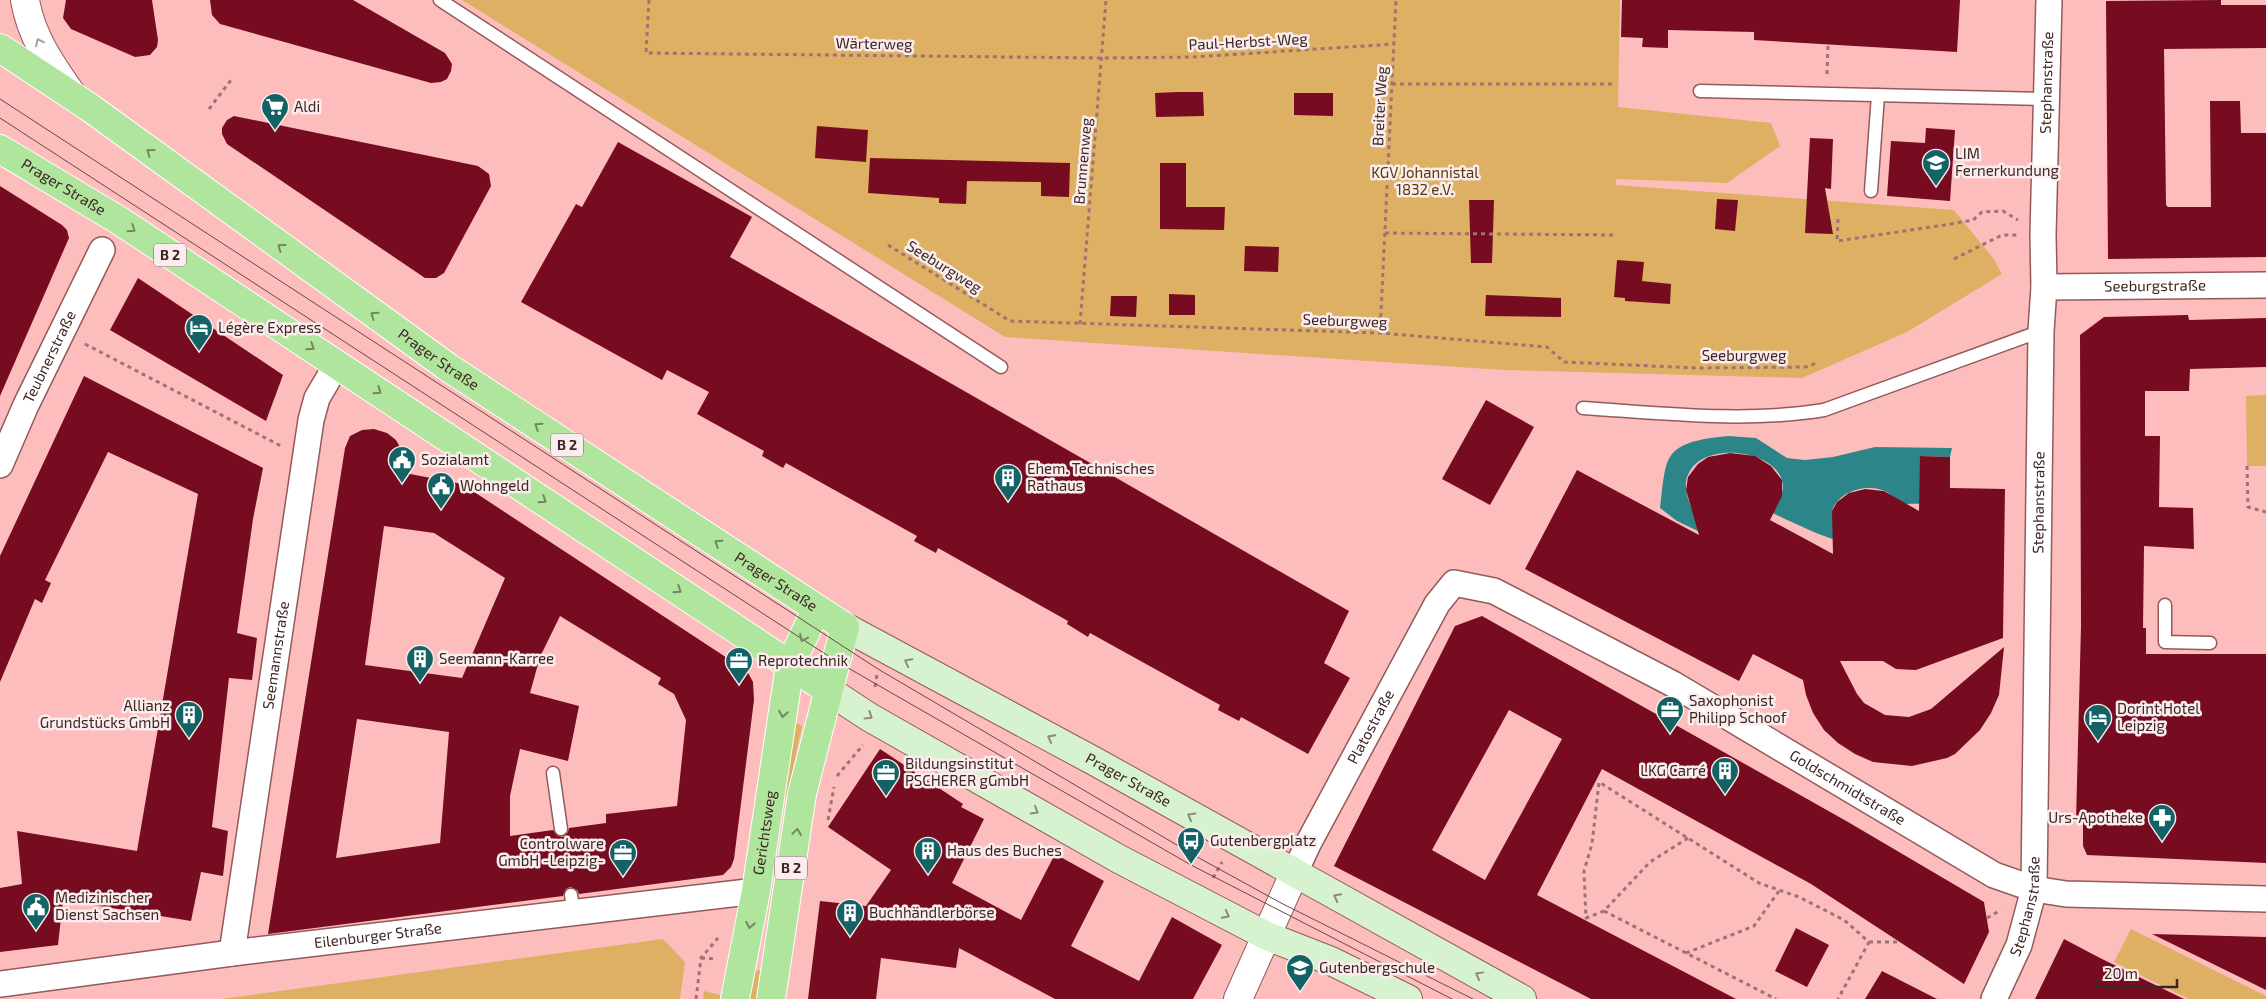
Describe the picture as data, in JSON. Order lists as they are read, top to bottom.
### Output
{
  "streets": {
    "main road": ["Prager Straße", "B 2", "Gerichtsweg"],
    "street": [
      "Stephanstraße",
      "Seeburgstraße",
      "Teubnerstraße",
      "Seemannstraße",
      "Platostraße",
      "Goldschmidtstraße",
      "Eilenburger Straße"
    ],
    "path": [
      "Paul-Herbst-Weg",
      "Wärterweg",
      "Breiter Weg",
      "Brunnenweg",
      "Seeburgweg"
    ]
  },
  "crossings": [
    ["Paul-Herbst-Weg", "Wärterweg"],
    ["Paul-Herbst-Weg", "Breiter Weg"],
    ["Paul-Herbst-Weg", "Brunnenweg"],
    ["Wärterweg", "Brunnenweg"],
    ["Stephanstraße", "Seeburgstraße"],
    ["Stephanstraße", "Goldschmidtstraße"],
    ["Breiter Weg", "Seeburgweg"],
    ["Brunnenweg", "Seeburgweg"],
    ["Prager Straße", "B 2"],
    ["Prager Straße", "Seemannstraße"],
    ["Prager Straße", "Platostraße"],
    ["Prager Straße", "Gerichtsweg"],
    ["B 2", "Gerichtsweg"],
    ["Seemannstraße", "Eilenburger Straße"],
    ["Platostraße", "Goldschmidtstraße"],
    ["Gerichtsweg", "Eilenburger Straße"]
  ],
  "parks": ["KGV Johannistal 1832 e.V."],
  "places": {
    "supermarket": ["Aldi"],
    "school or university": ["LIM Fernerkundung", "Gutenbergschule"],
    "hotel": ["Légère Express", "Dorint Hotel Leipzig"],
    "public building": ["Sozialamt", "Wohngeld", "Medizinischer Dienst Sachsen"],
    "building": [
      "Ehem. Technisches Rathaus",
      "Seemann-Karree",
      "Allianz Grundstücks GmbH",
      "LKG Carré",
      "Haus des Buches",
      "Buchhändlerbörse"
    ],
    "office": [
      "Reprotechnik",
      "Saxophonist Philipp Schoof",
      "Bildungsinstitut PSCHERER gGmbH",
      "Controlware GmbH -Leipzig-"
    ],
    "pharmacy": ["Urs-Apotheke"],
    "bus stop": ["Gutenbergplatz"]
  },
  "scale_bar": "20 m"
}
